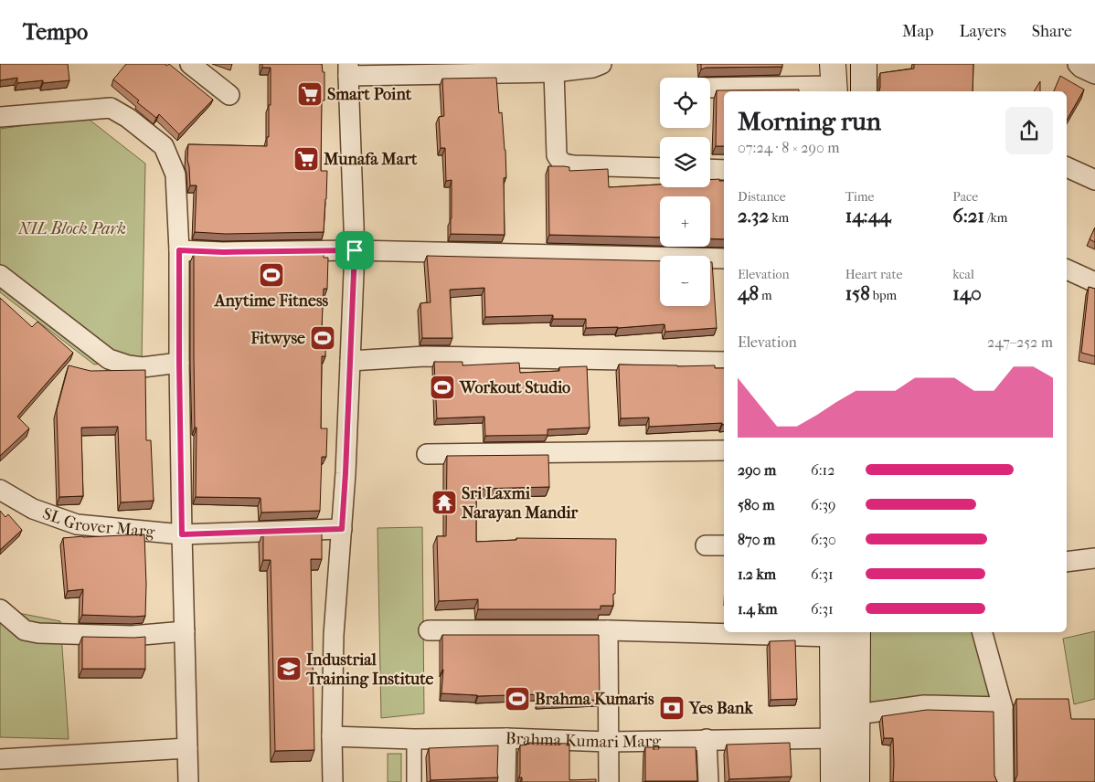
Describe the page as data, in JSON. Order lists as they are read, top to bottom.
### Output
{
  "streets": {
    "street": ["SL Grover Marg", "Brahma Kumari Marg"]
  },
  "parks": ["NIL Block Park"],
  "places": {
    "supermarket": ["Smart Point", "Munafa Mart"],
    "sports": [
      "Anytime Fitness",
      "Fitwyse",
      "Workout Studio",
      "Brahma Kumaris"
    ],
    "temple": ["Sri Laxmi Narayan Mandir"],
    "school or university": ["Industrial Training Institute"],
    "bank": ["Yes Bank"]
  },
  "page": {
    "header": "Tempo",
    "nav": ["Map", "Layers", "Share"],
    "map_buttons": ["+", "−"],
    "heading": ["Morning run", "07:24 · 8 × 290 m"],
    "stats": [
      ["Distance", "2.32 km"],
      ["Time", "14:44"],
      ["Pace", "6:21 /km"],
      ["Elevation", "48 m"],
      ["Heart rate", "158 bpm"],
      ["kcal", "140"]
    ],
    "chart": ["Elevation", "247–252 m"],
    "list": [
      {
        "name": "290 m",
        "note": "6:12"
      },
      {
        "name": "580 m",
        "note": "6:39"
      },
      {
        "name": "870 m",
        "note": "6:30"
      },
      {
        "name": "1.2 km",
        "note": "6:31"
      },
      {
        "name": "1.4 km",
        "note": "6:31"
      }
    ]
  }
}
